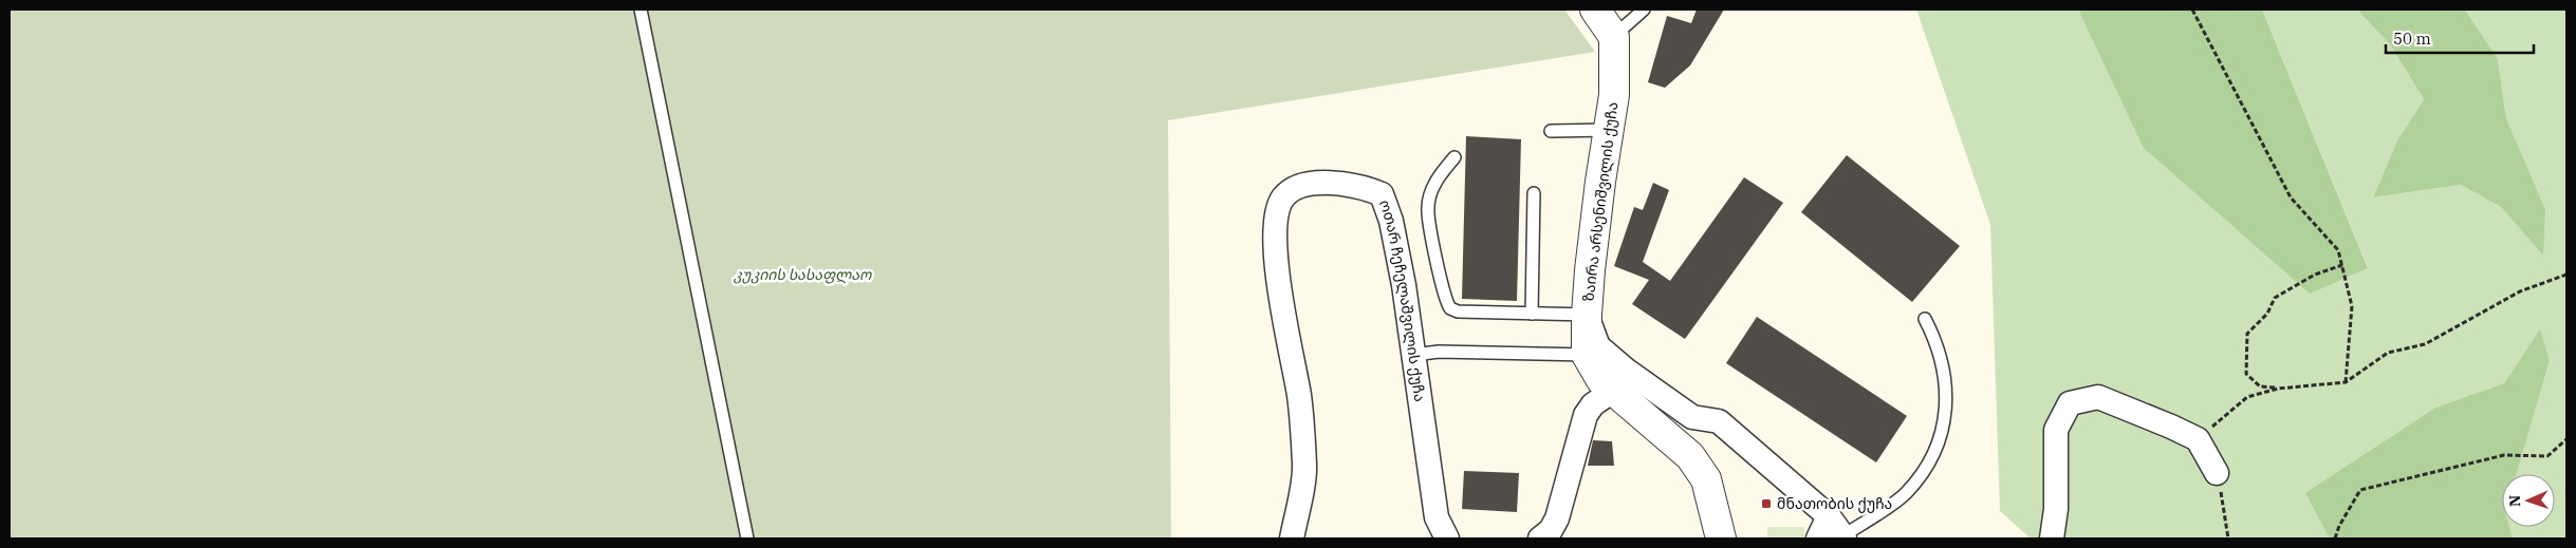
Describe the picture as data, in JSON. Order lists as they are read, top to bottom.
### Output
{
  "streets": {
    "street": ["ზაირა არსენიშვილის ქუჩა", "ოთარ ჩეჩელაშვილის ქუჩა"]
  },
  "parks": ["კუკიის სასაფლაო"],
  "places": {
    "transit": ["მნათობის ქუჩა"]
  },
  "scale_bar": "50 m",
  "north": "left"
}
